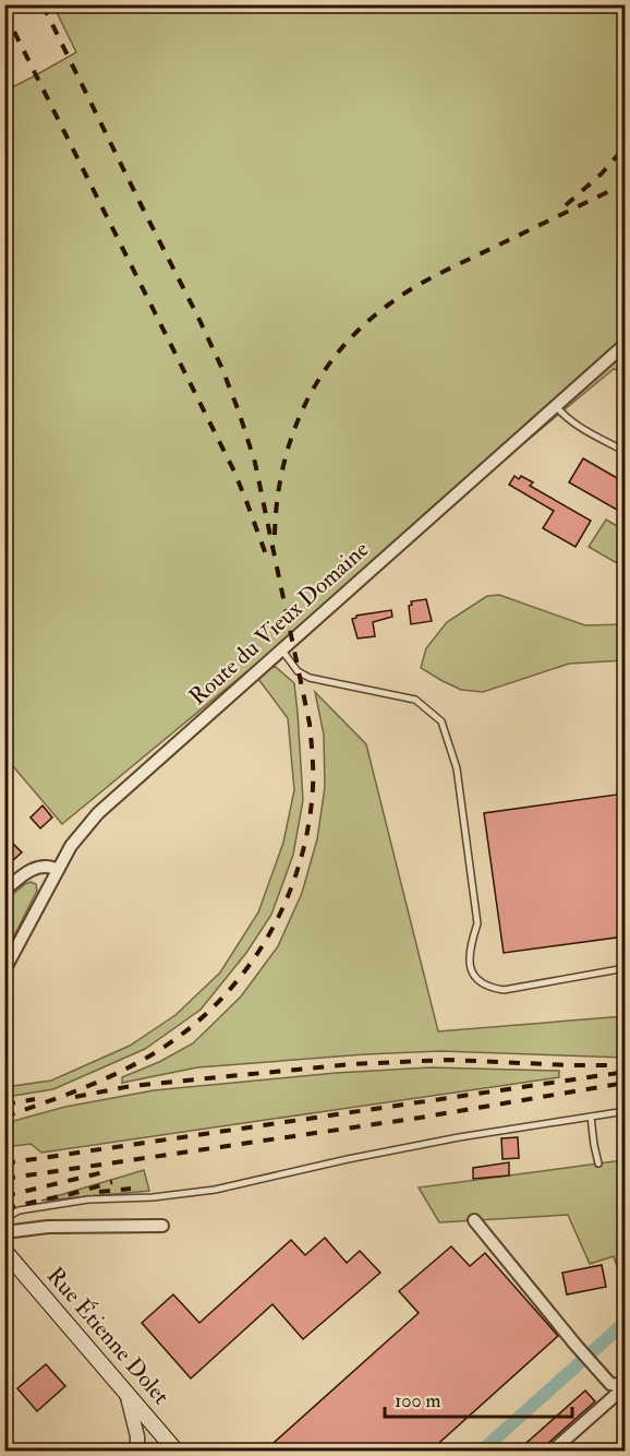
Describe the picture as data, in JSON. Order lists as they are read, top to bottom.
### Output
{
  "streets": {
    "main road": ["Rue Étienne Dolet"],
    "street": ["Route du Vieux Domaine"]
  },
  "scale_bar": "100 m"
}
